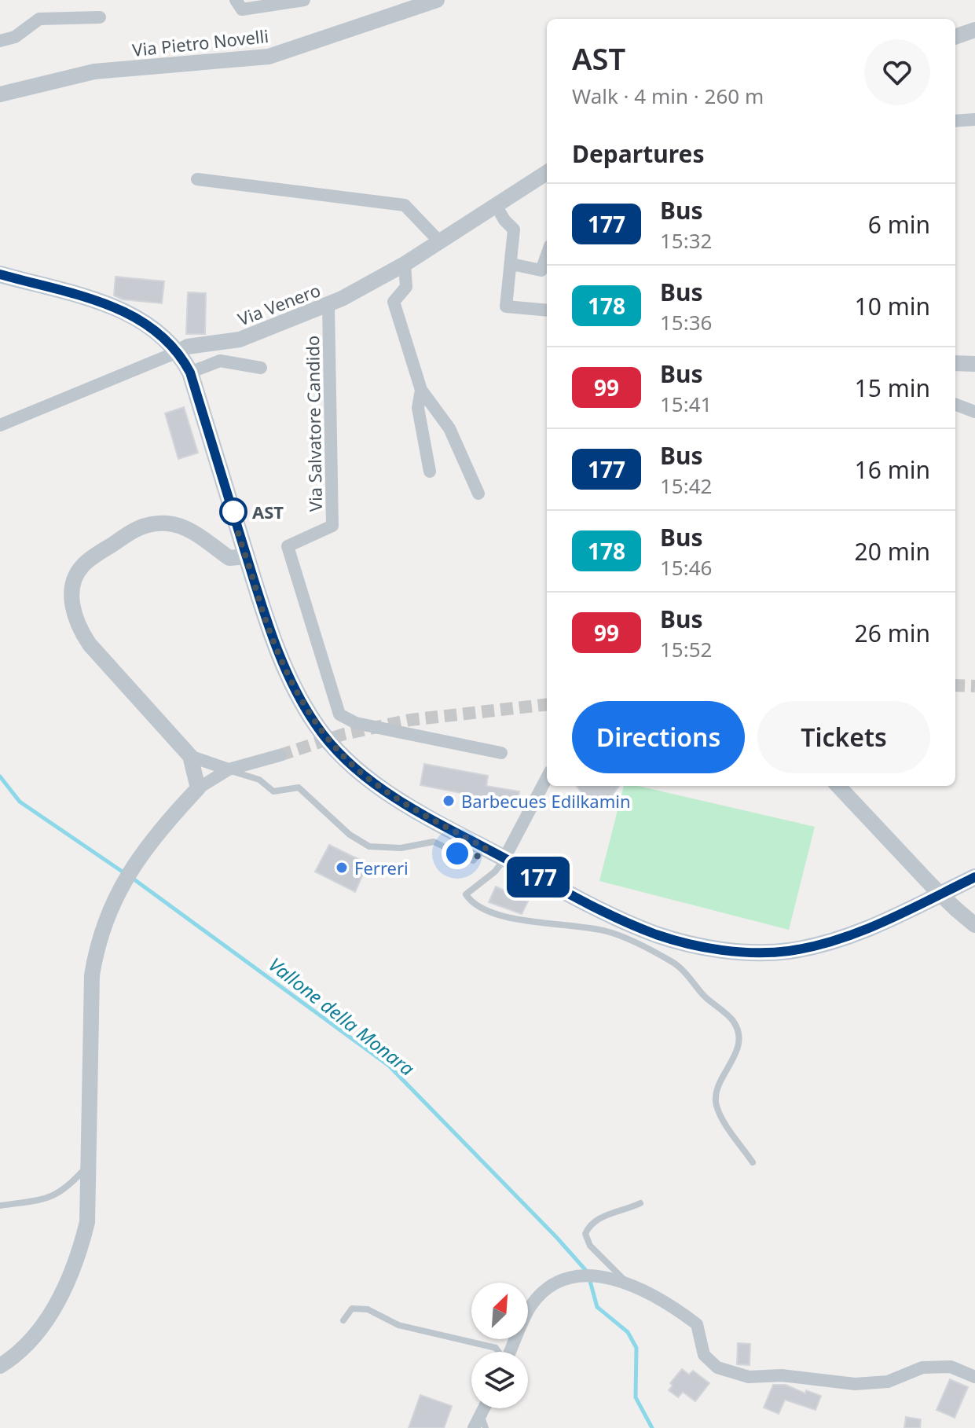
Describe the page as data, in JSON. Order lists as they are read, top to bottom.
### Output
{
  "streets": {
    "street": ["Via Pietro Novelli", "Via Venero", "Via Salvatore Candido"]
  },
  "crossings": [
    ["Via Venero", "Via Salvatore Candido"]
  ],
  "water": ["Vallone della Monara"],
  "places": ["AST", "Barbecues Edilkamin", "Ferreri"],
  "lines": ["bus line 177"],
  "north": "top right",
  "page": {
    "on_map": "177",
    "heading": [
      ["AST", "Walk · 4 min · 260 m"],
      "Departures"
    ],
    "list": [
      {
        "mark": "177",
        "name": "Bus",
        "note": "15:32",
        "value": "6 min"
      },
      {
        "mark": "178",
        "name": "Bus",
        "note": "15:36",
        "value": "10 min"
      },
      {
        "mark": "99",
        "name": "Bus",
        "note": "15:41",
        "value": "15 min"
      },
      {
        "mark": "177",
        "name": "Bus",
        "note": "15:42",
        "value": "16 min"
      },
      {
        "mark": "178",
        "name": "Bus",
        "note": "15:46",
        "value": "20 min"
      },
      {
        "mark": "99",
        "name": "Bus",
        "note": "15:52",
        "value": "26 min"
      }
    ],
    "buttons": ["Directions", "Tickets"]
  }
}
